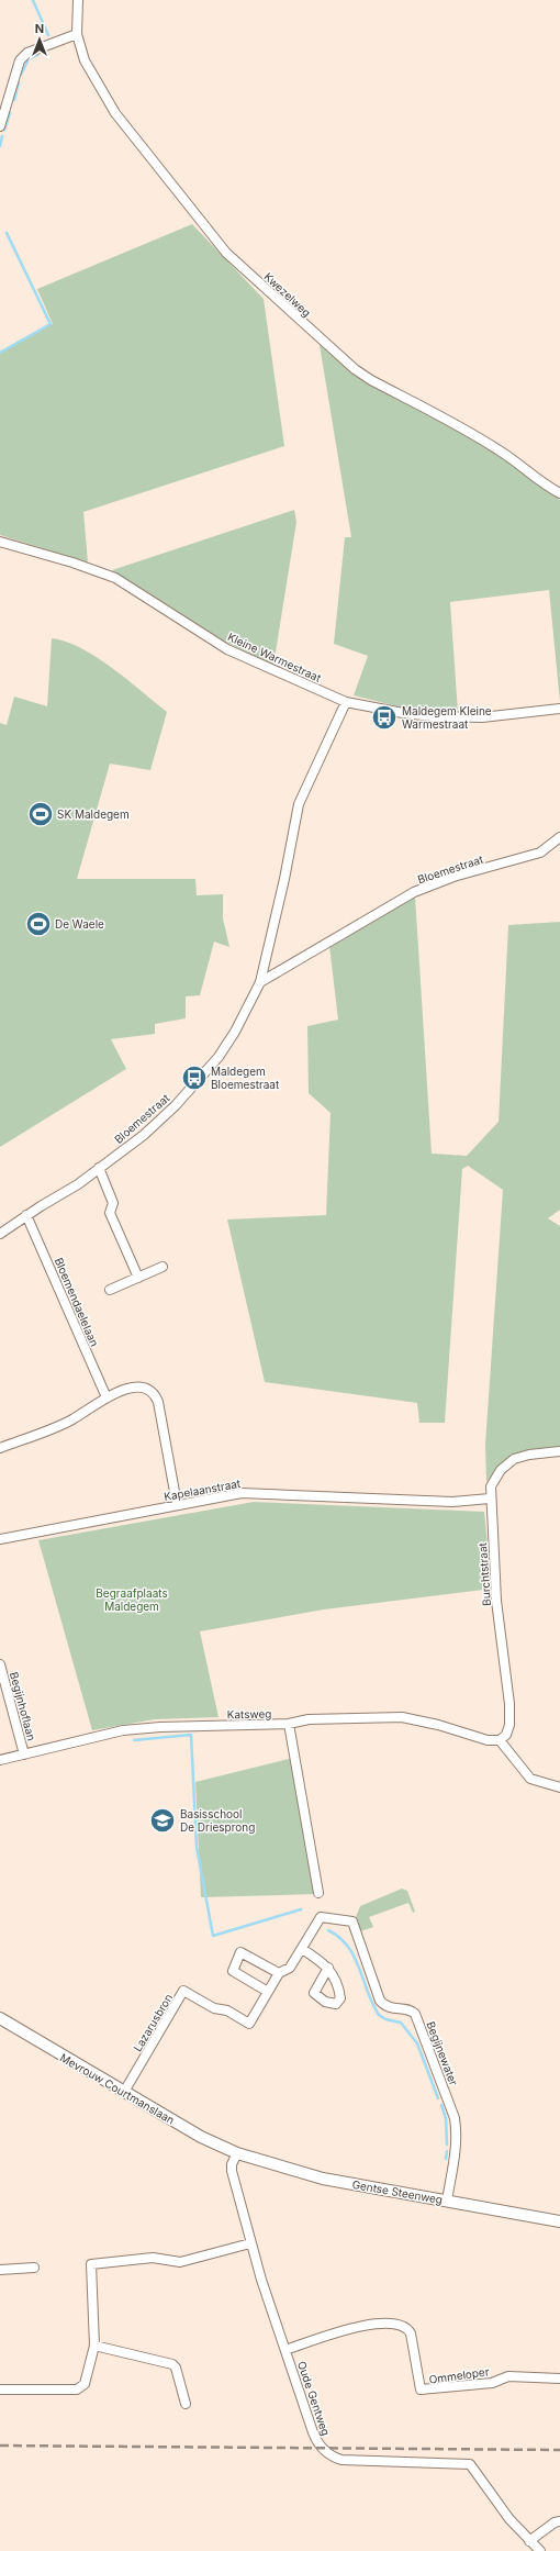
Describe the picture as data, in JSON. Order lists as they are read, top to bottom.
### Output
{
  "streets": {
    "street": [
      "Kwezelweg",
      "Kleine Warmestraat",
      "Bloemestraat",
      "Bloemendaelelaan",
      "Kapelaanstraat",
      "Burchtstraat",
      "Begijnhoflaan",
      "Katsweg",
      "Lazarusbron",
      "Begijnewater",
      "Mevrouw Courtmanslaan",
      "Gentse Steenweg",
      "Ommeloper",
      "Oude Gentweg"
    ]
  },
  "crossings": [
    ["Kleine Warmestraat", "Bloemestraat"],
    ["Bloemestraat", "Bloemendaelelaan"],
    ["Kapelaanstraat", "Burchtstraat"],
    ["Burchtstraat", "Katsweg"],
    ["Begijnhoflaan", "Katsweg"],
    ["Lazarusbron", "Begijnewater"],
    ["Lazarusbron", "Mevrouw Courtmanslaan"],
    ["Begijnewater", "Gentse Steenweg"],
    ["Mevrouw Courtmanslaan", "Gentse Steenweg"],
    ["Mevrouw Courtmanslaan", "Oude Gentweg"],
    ["Gentse Steenweg", "Oude Gentweg"],
    ["Ommeloper", "Oude Gentweg"]
  ],
  "parks": ["Begraafplaats Maldegem"],
  "places": {
    "bus stop": ["Maldegem Kleine Warmestraat", "Maldegem Bloemestraat"],
    "sports": ["SK Maldegem", "De Waele"],
    "school or university": ["Basisschool De Driesprong"]
  },
  "north": "top"
}
